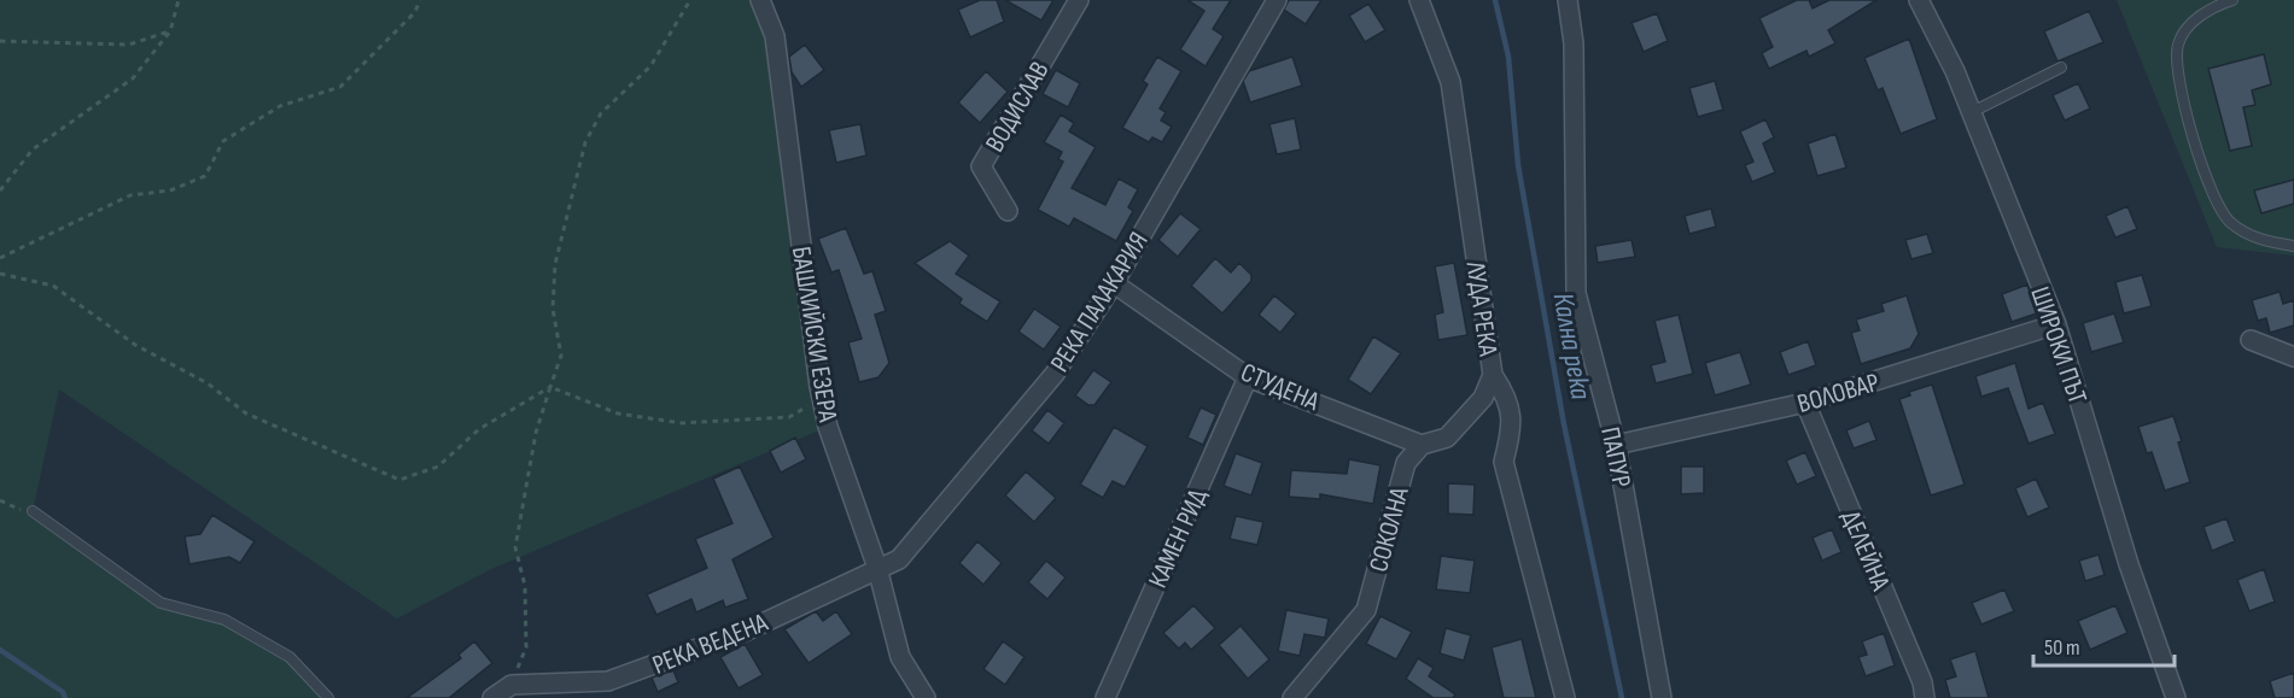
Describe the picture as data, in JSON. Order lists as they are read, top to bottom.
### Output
{
  "streets": {
    "street": [
      "ВОДИСЛАВ",
      "РЕКА ПАЛАКАРИЯ",
      "ЛУДА РЕКА",
      "БАШЛИЙСКИ ЕЗЕРА",
      "ШИРОКИ ПЪТ",
      "СТУДЕНА",
      "ВОЛОВАР",
      "ПАПУР",
      "СОКОЛНА",
      "КАМЕН РИД",
      "ДЕЛЕЙНА",
      "РЕКА ВЕДЕНА"
    ]
  },
  "crossings": [
    ["РЕКА ПАЛАКАРИЯ", "БАШЛИЙСКИ ЕЗЕРА"],
    ["РЕКА ПАЛАКАРИЯ", "СТУДЕНА"],
    ["РЕКА ПАЛАКАРИЯ", "РЕКА ВЕДЕНА"],
    ["БАШЛИЙСКИ ЕЗЕРА", "РЕКА ВЕДЕНА"],
    ["ШИРОКИ ПЪТ", "ВОЛОВАР"],
    ["СТУДЕНА", "СОКОЛНА"],
    ["СТУДЕНА", "КАМЕН РИД"],
    ["ВОЛОВАР", "ПАПУР"],
    ["ВОЛОВАР", "ДЕЛЕЙНА"]
  ],
  "water": ["Кална река"],
  "scale_bar": "50 m"
}
